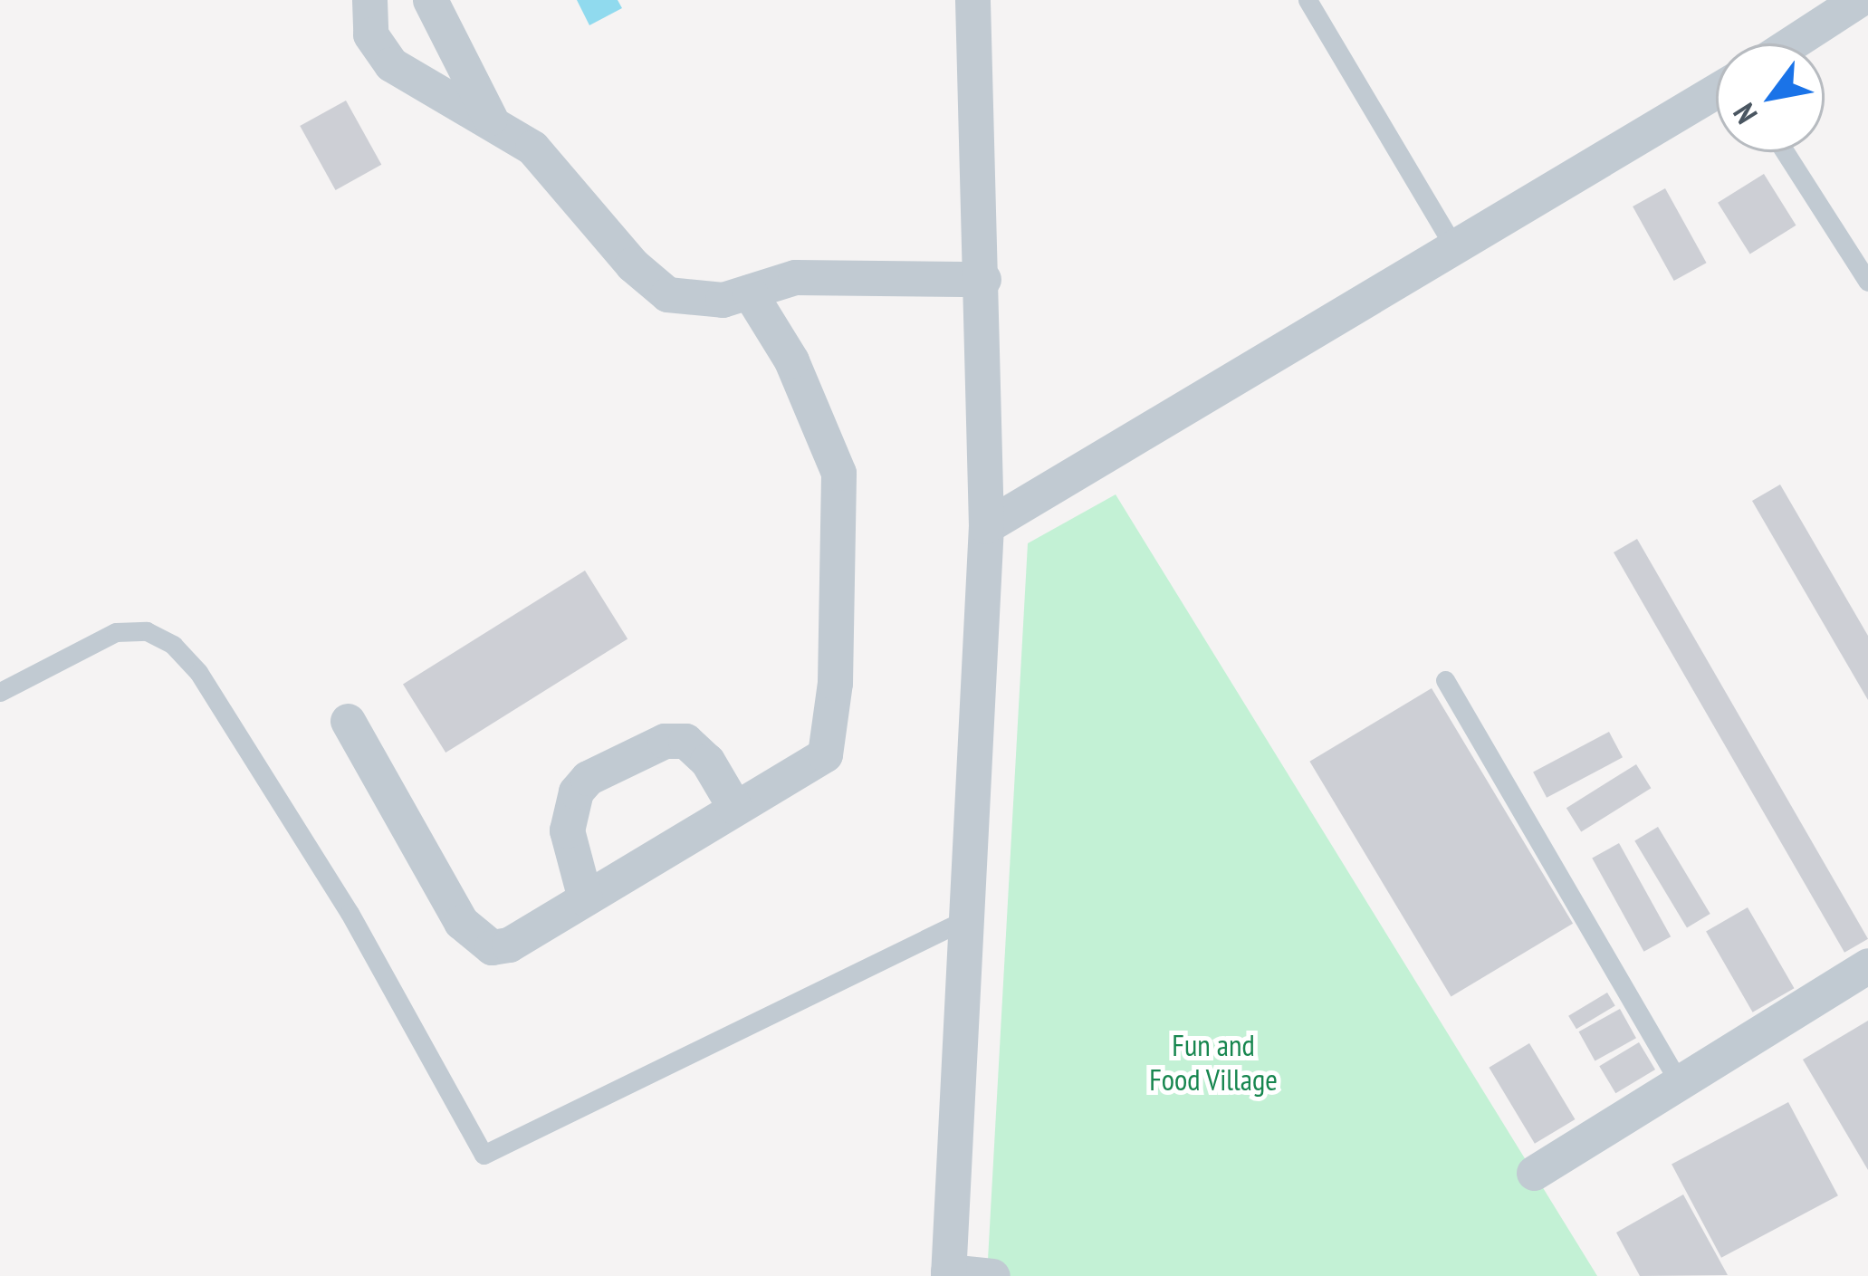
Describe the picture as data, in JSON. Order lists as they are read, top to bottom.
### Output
{
  "parks": ["Fun and Food Village"],
  "north": "bottom left"
}
